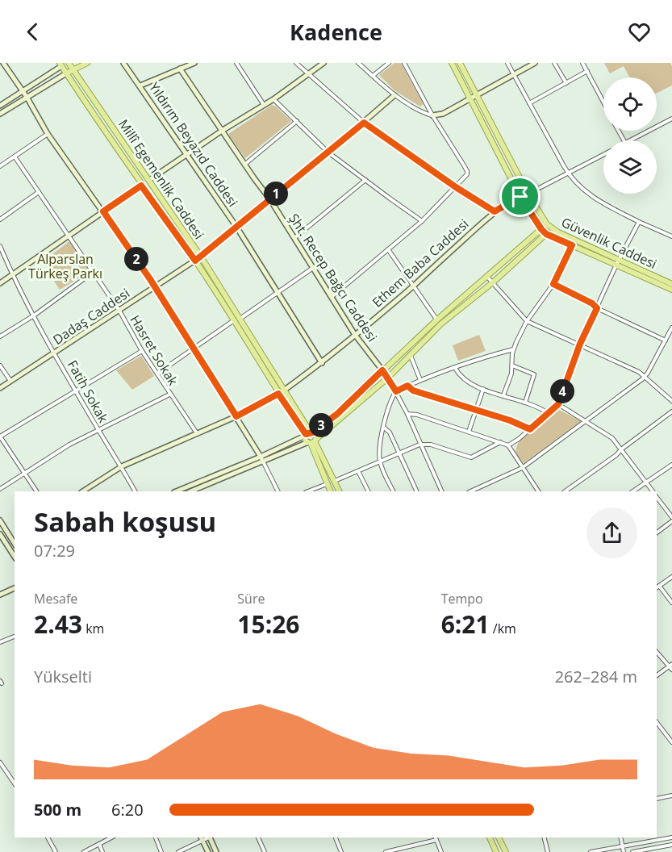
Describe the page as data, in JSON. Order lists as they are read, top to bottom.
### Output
{
  "streets": {
    "main road": ["Millî Egemenlik Caddesi", "Güvenlik Caddesi"],
    "street": [
      "Yıldırım Beyazıd Caddesi",
      "Ethem Baba Caddesi",
      "Şht. Recep Bağcı Caddesi",
      "Dadaş Caddesi",
      "Hasret Sokak",
      "Fatih Sokak"
    ]
  },
  "crossings": [
    ["Yıldırım Beyazıd Caddesi", "Ethem Baba Caddesi"],
    ["Yıldırım Beyazıd Caddesi", "Dadaş Caddesi"],
    ["Millî Egemenlik Caddesi", "Ethem Baba Caddesi"],
    ["Millî Egemenlik Caddesi", "Dadaş Caddesi"],
    ["Güvenlik Caddesi", "Ethem Baba Caddesi"],
    ["Ethem Baba Caddesi", "Şht. Recep Bağcı Caddesi"],
    ["Şht. Recep Bağcı Caddesi", "Dadaş Caddesi"],
    ["Dadaş Caddesi", "Hasret Sokak"],
    ["Dadaş Caddesi", "Fatih Sokak"]
  ],
  "parks": ["Alparslan Türkeş Parkı"],
  "page": {
    "header": "Kadence",
    "pins": [
      "1",
      "2",
      "4",
      "3"
    ],
    "heading": ["Sabah koşusu", "07:29"],
    "stats": [
      ["Mesafe", "2.43 km"],
      ["Süre", "15:26"],
      ["Tempo", "6:21 /km"]
    ],
    "chart": ["Yükselti", "262–284 m"],
    "list": [
      {
        "name": "500 m",
        "note": "6:20"
      }
    ]
  }
}
